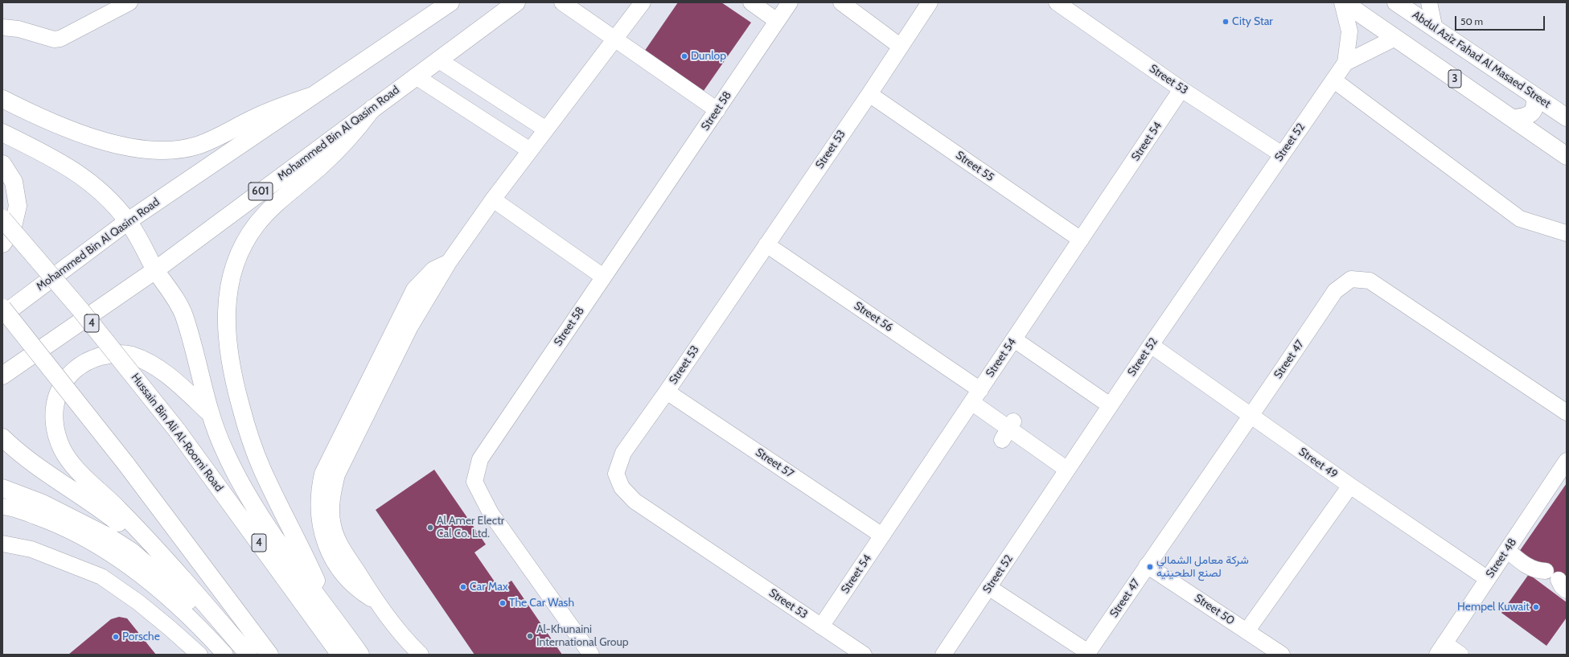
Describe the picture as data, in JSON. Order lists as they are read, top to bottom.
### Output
{
  "streets": {
    "main road": [
      "Abdul Aziz Fahad Al Masaed Street",
      "3",
      "Mohammed Bin Al Qasim Road",
      "601",
      "4",
      "Hussain Bin Ali Al-Roomi Road"
    ],
    "street": [
      "Street 53",
      "Street 58",
      "Street 54",
      "Street 52",
      "Street 55",
      "Street 56",
      "Street 47",
      "Street 57",
      "Street 49",
      "Street 48",
      "Street 50"
    ]
  },
  "crossings": [
    ["3", "Street 52"],
    ["Street 53", "Street 54"],
    ["Street 53", "Street 52"],
    ["Street 53", "Street 55"],
    ["Street 53", "Street 56"],
    ["Street 53", "Street 57"],
    ["Street 54", "Street 55"],
    ["Street 54", "Street 56"],
    ["Street 54", "Street 57"],
    ["Street 52", "Street 56"],
    ["Street 52", "Street 49"],
    ["Street 47", "Street 49"],
    ["Street 47", "Street 50"],
    ["Street 49", "Street 48"]
  ],
  "places": [
    "City Star",
    "Dunlop",
    "Al Amer Electr Cal Co. Ltd.",
    "شركة معامل الشمالي لصنع الطحينيه",
    "Car Max",
    "The Car Wash",
    "Hempel Kuwait",
    "Al-Khunaini International Group",
    "Porsche"
  ],
  "scale_bar": "50 m"
}
